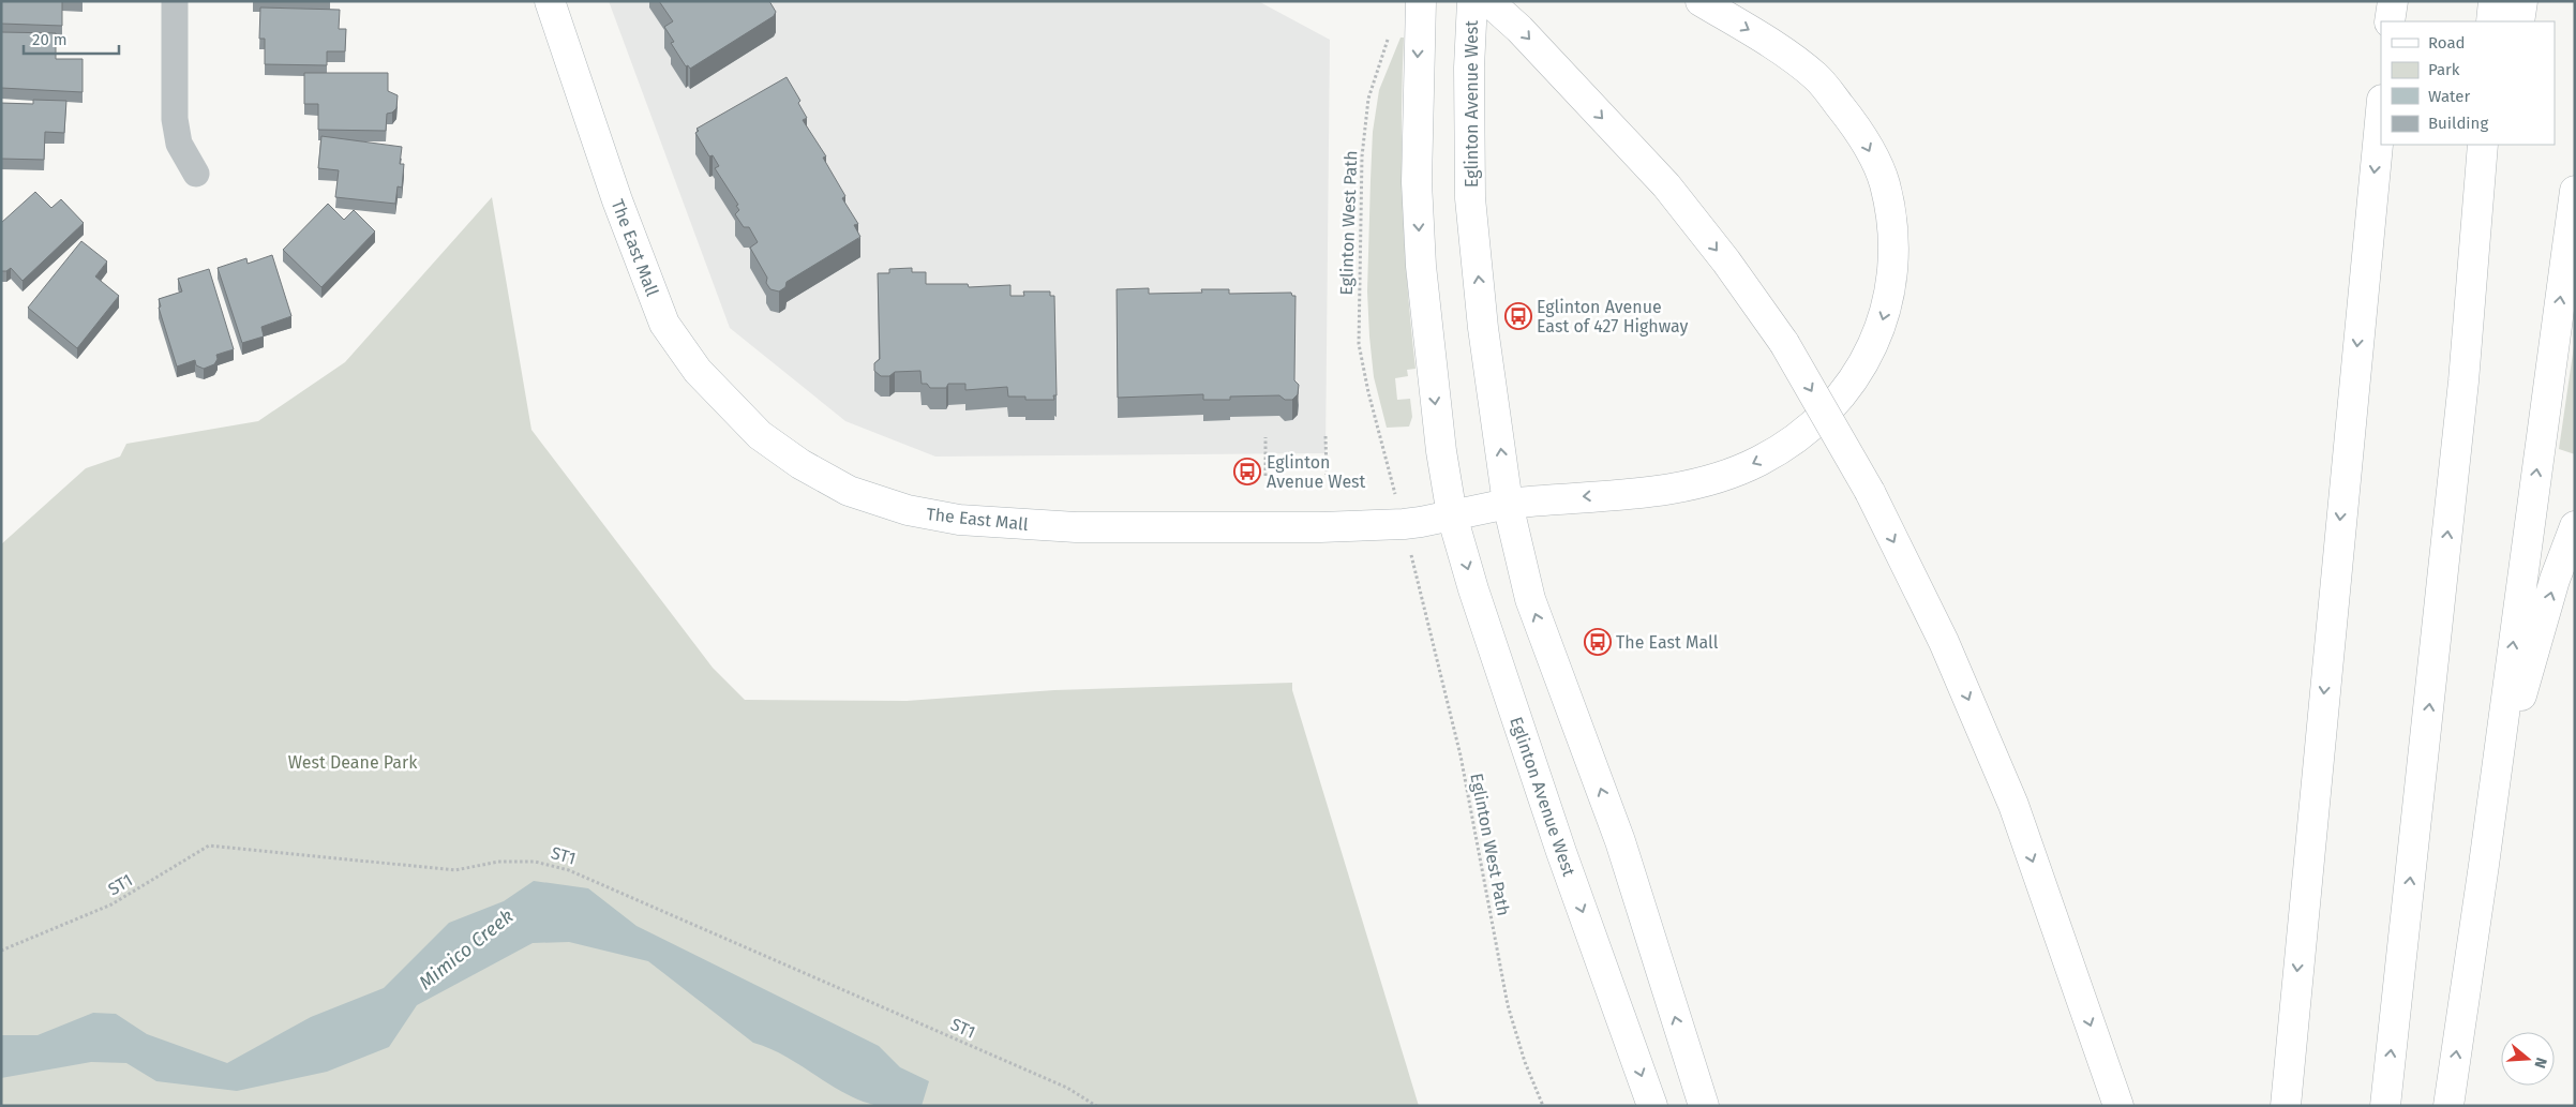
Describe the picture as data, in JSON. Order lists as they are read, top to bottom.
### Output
{
  "streets": {
    "main road": ["Eglinton Avenue West", "The East Mall"],
    "path": ["Eglinton West Path", "ST1"]
  },
  "crossings": [
    ["Eglinton Avenue West", "The East Mall"]
  ],
  "water": ["Mimico Creek"],
  "parks": ["West Deane Park"],
  "places": {
    "bus stop": ["Eglinton Avenue East of 427 Highway", "Eglinton Avenue West", "The East Mall"]
  },
  "legend": [
    "Road",
    "Park",
    "Water",
    "Building"
  ],
  "scale_bar": "20 m",
  "north": "right"
}
